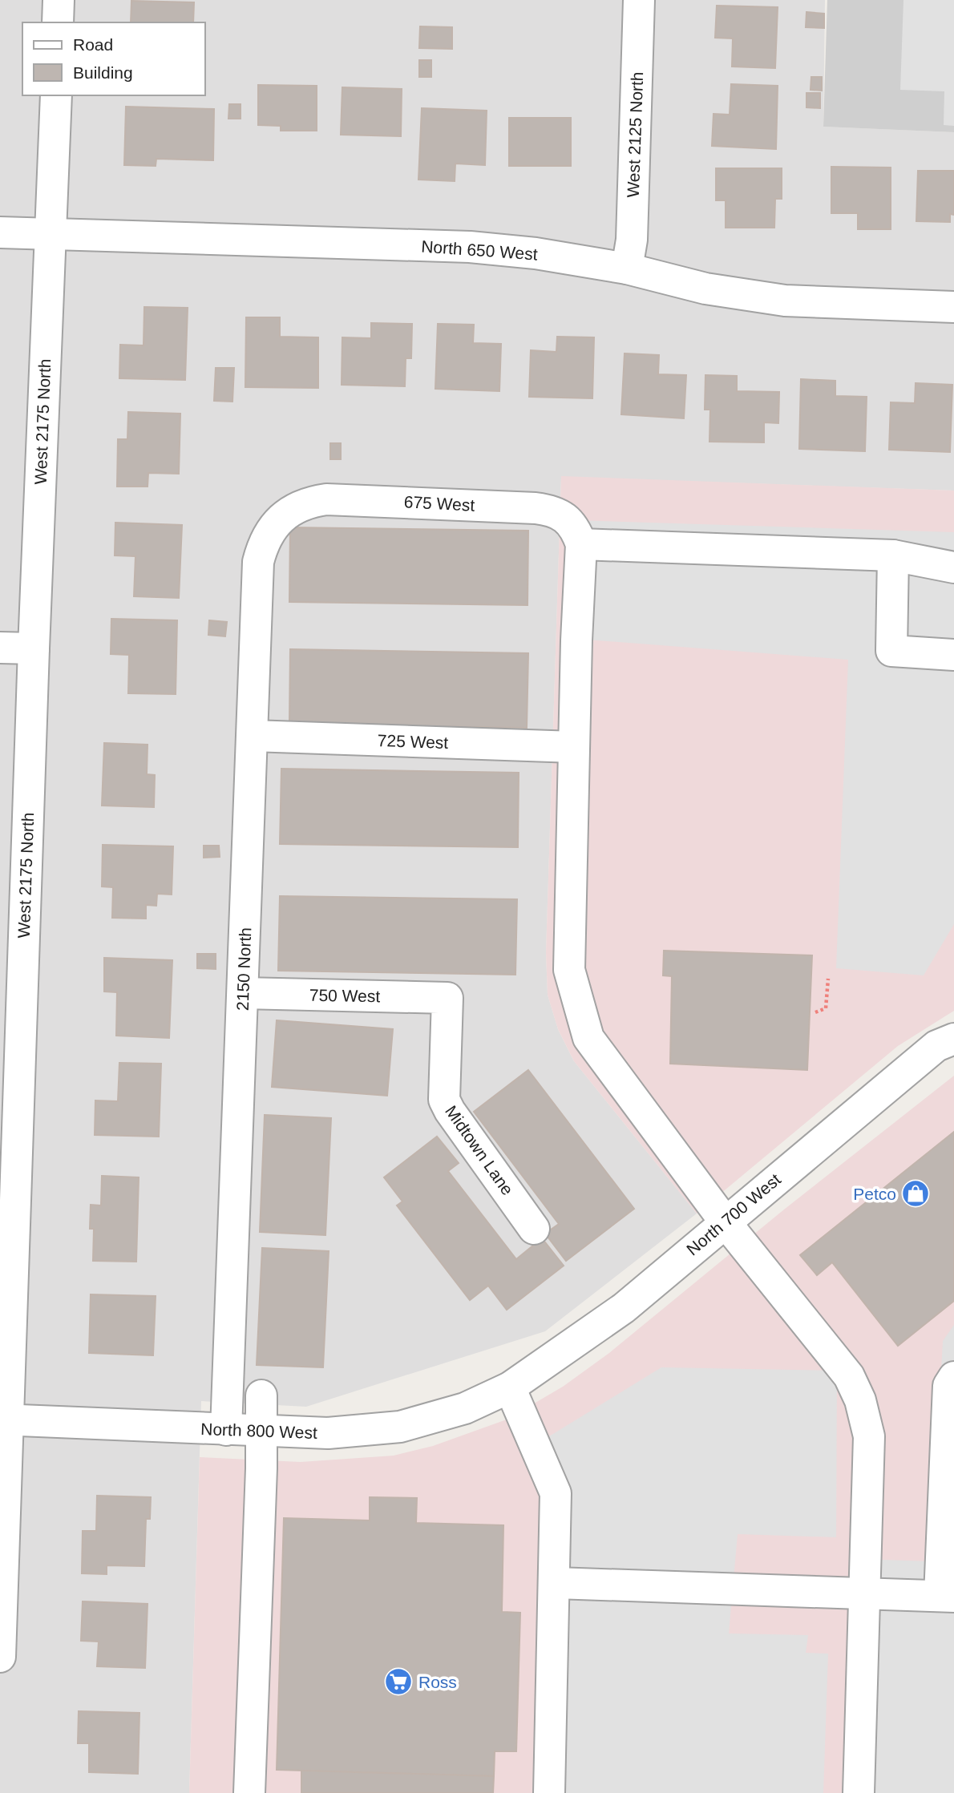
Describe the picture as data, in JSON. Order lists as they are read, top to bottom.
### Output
{
  "streets": {
    "street": [
      "West 2125 North",
      "North 650 West",
      "West 2175 North",
      "675 West",
      "725 West",
      "2150 North",
      "750 West",
      "Midtown Lane",
      "North 700 West",
      "North 800 West"
    ]
  },
  "crossings": [
    ["West 2125 North", "North 650 West"],
    ["North 650 West", "West 2175 North"],
    ["West 2175 North", "North 800 West"],
    ["675 West", "2150 North"],
    ["725 West", "2150 North"],
    ["2150 North", "750 West"],
    ["2150 North", "North 800 West"],
    ["750 West", "Midtown Lane"],
    ["North 700 West", "North 800 West"]
  ],
  "places": {
    "shop": ["Petco"],
    "supermarket": ["Ross"]
  },
  "legend": ["Road", "Building"]
}
